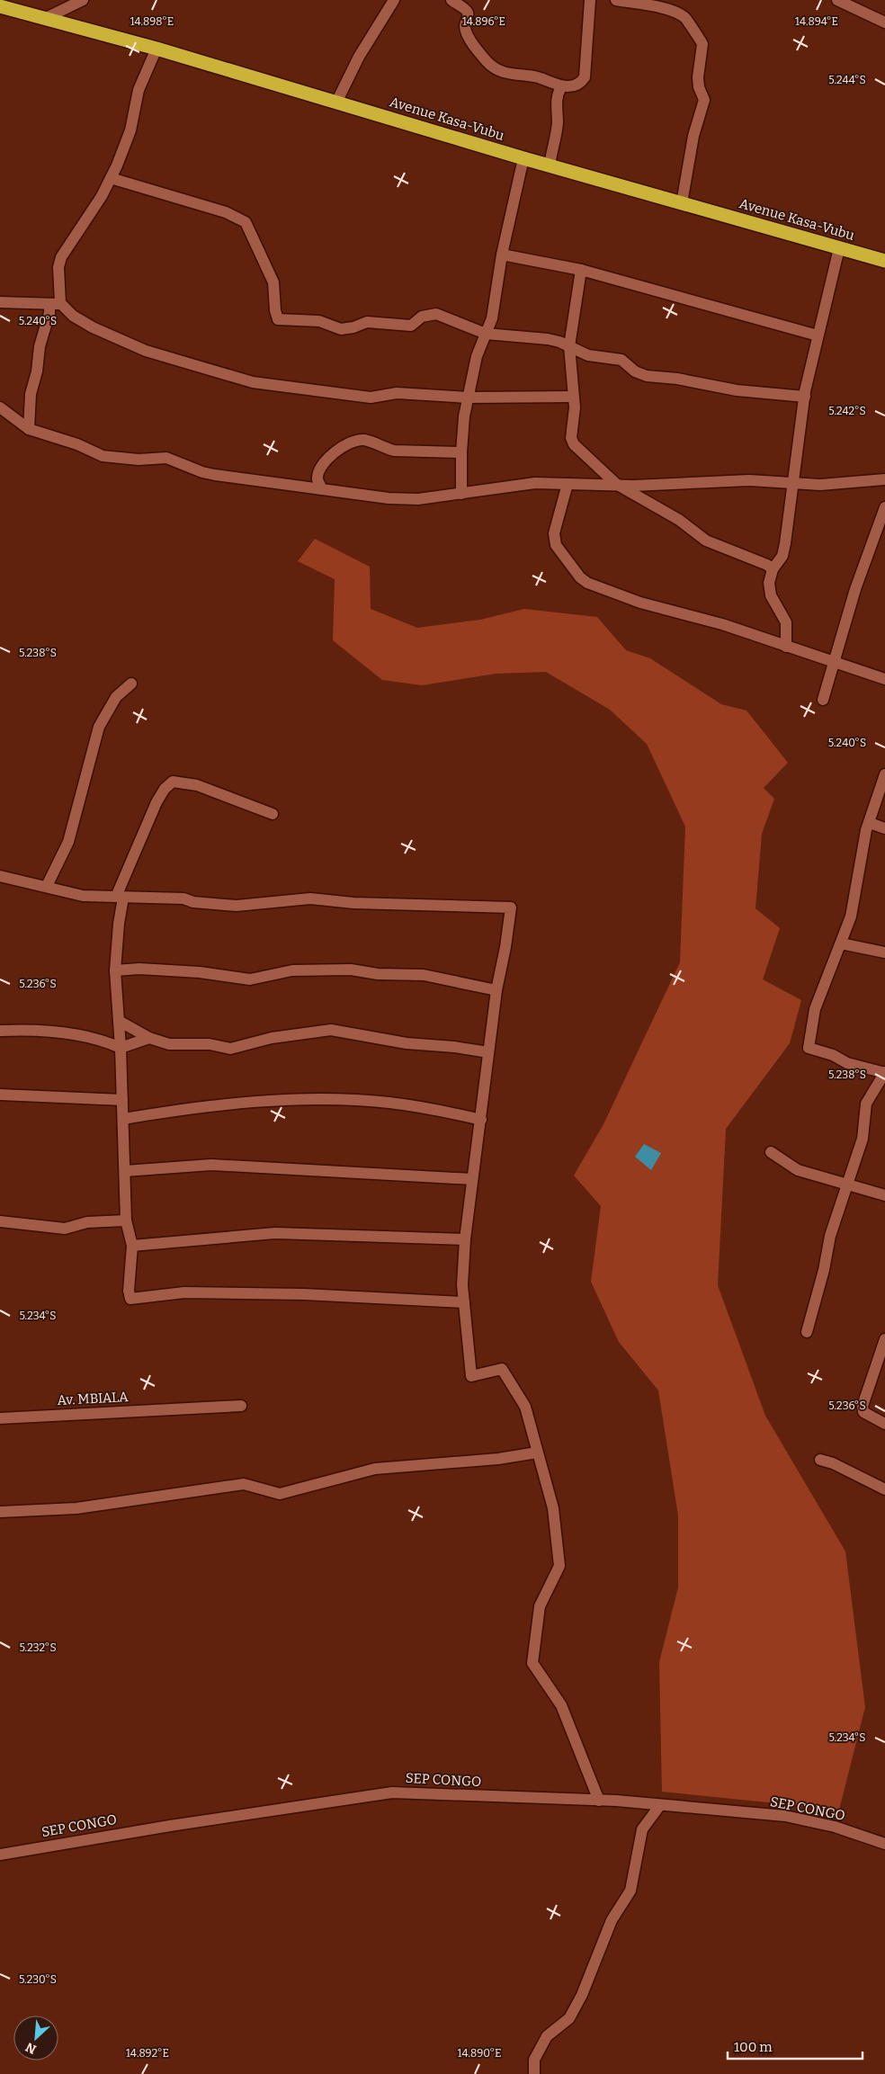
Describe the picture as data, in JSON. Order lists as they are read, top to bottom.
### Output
{
  "streets": {
    "highway": ["Avenue Kasa-Vubu"],
    "street": ["Av. MBIALA", "SEP CONGO"]
  },
  "scale_bar": "100 m",
  "north": "bottom left",
  "coordinates": [
    "14.898°E",
    "14.896°E",
    "14.894°E",
    "5.244°S",
    "5.240°S",
    "5.242°S",
    "5.238°S",
    "5.236°S",
    "5.234°S",
    "5.232°S",
    "5.230°S",
    "14.892°E",
    "14.890°E"
  ]
}
